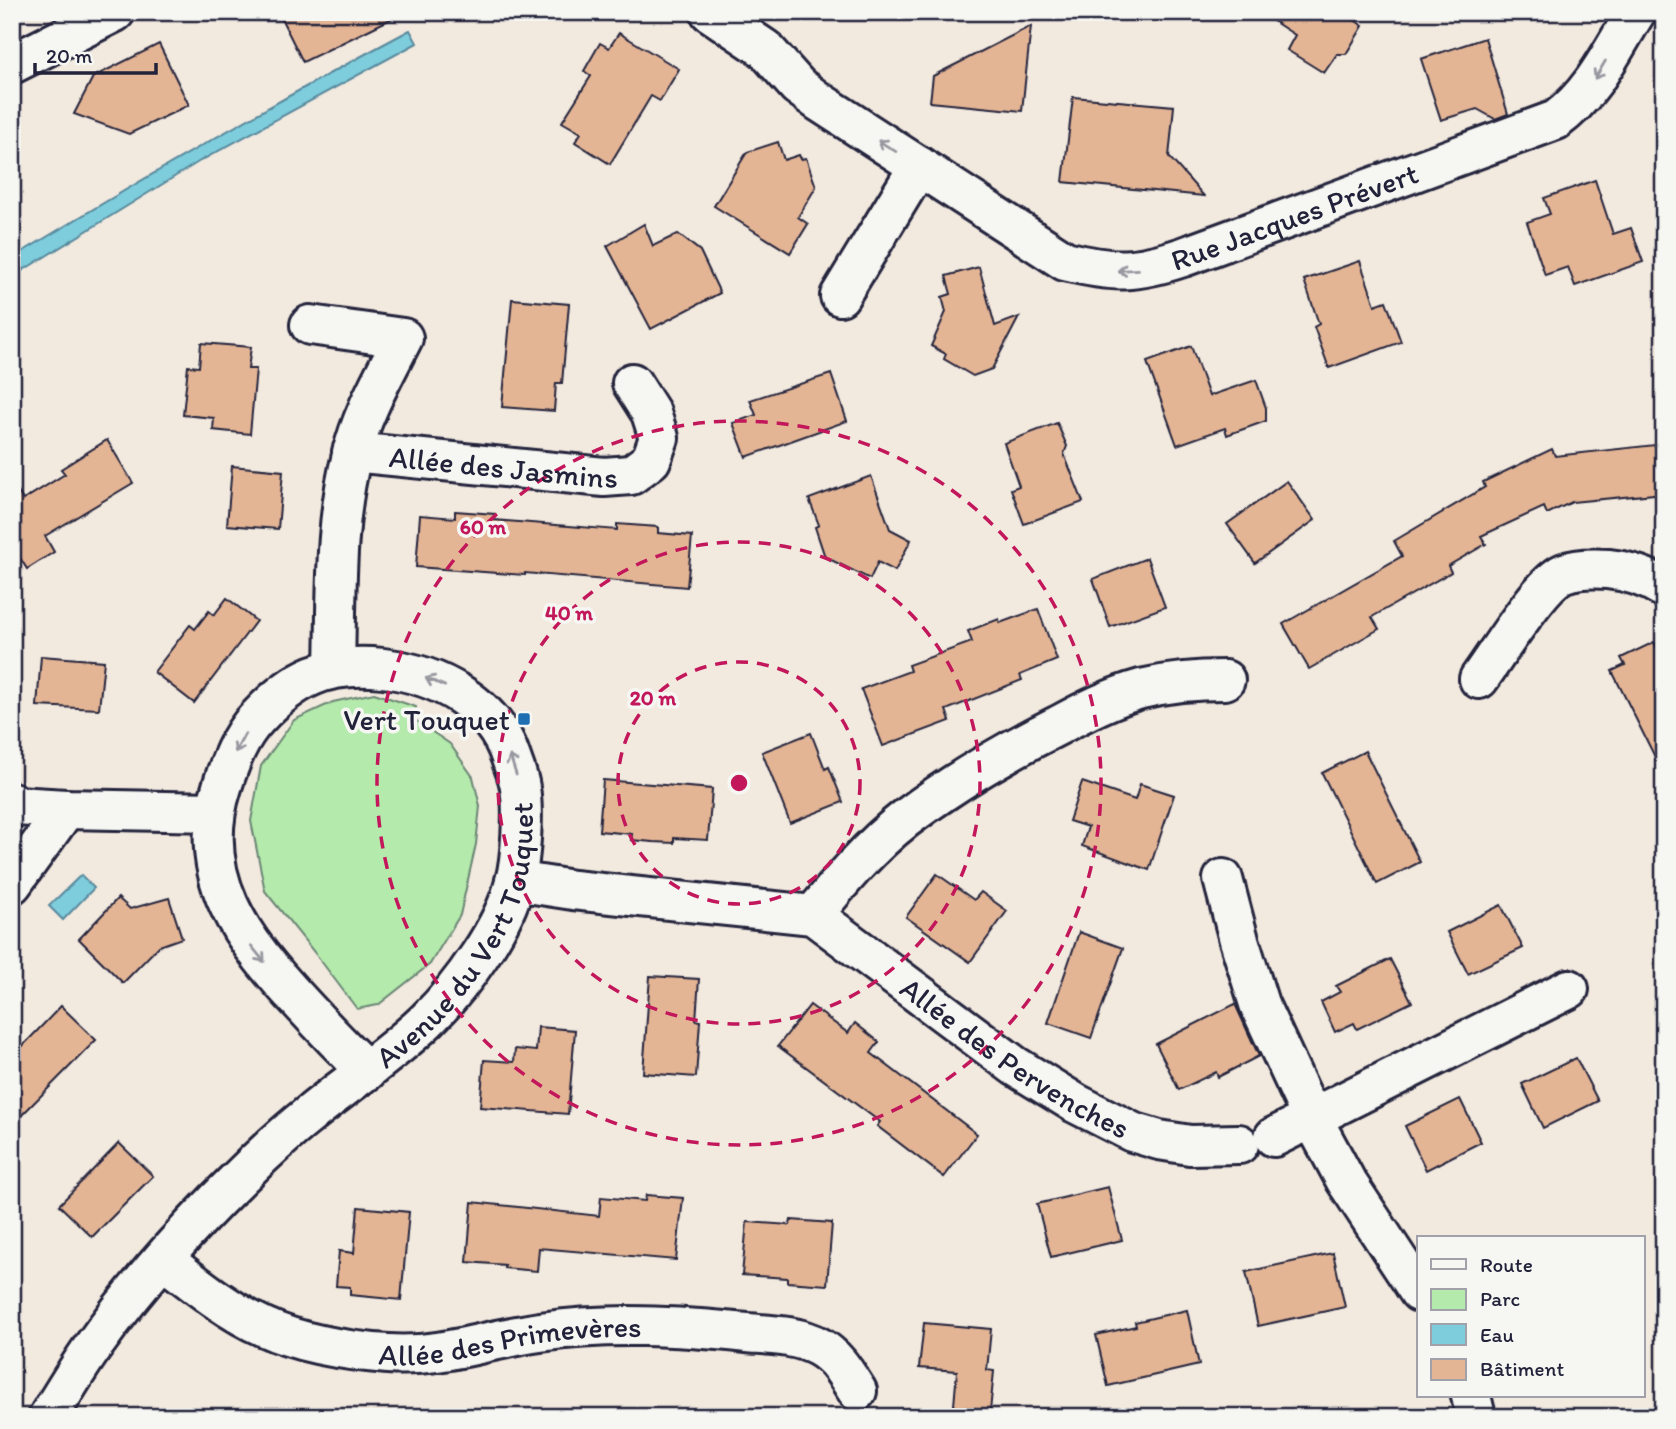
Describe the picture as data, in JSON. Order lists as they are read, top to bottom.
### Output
{
  "streets": {
    "street": [
      "Rue Jacques Prévert",
      "Allée des Jasmins",
      "Avenue du Vert Touquet",
      "Allée des Pervenches",
      "Allée des Primevères"
    ]
  },
  "crossings": [
    ["Allée des Jasmins", "Avenue du Vert Touquet"],
    ["Avenue du Vert Touquet", "Allée des Primevères"]
  ],
  "one_way": ["Rue Jacques Prévert"],
  "places": {
    "transit": ["Vert Touquet"]
  },
  "legend": [
    "Route",
    "Parc",
    "Eau",
    "Bâtiment"
  ],
  "scale_bar": "20 m",
  "rings": ["60 m", "40 m", "20 m"]
}
